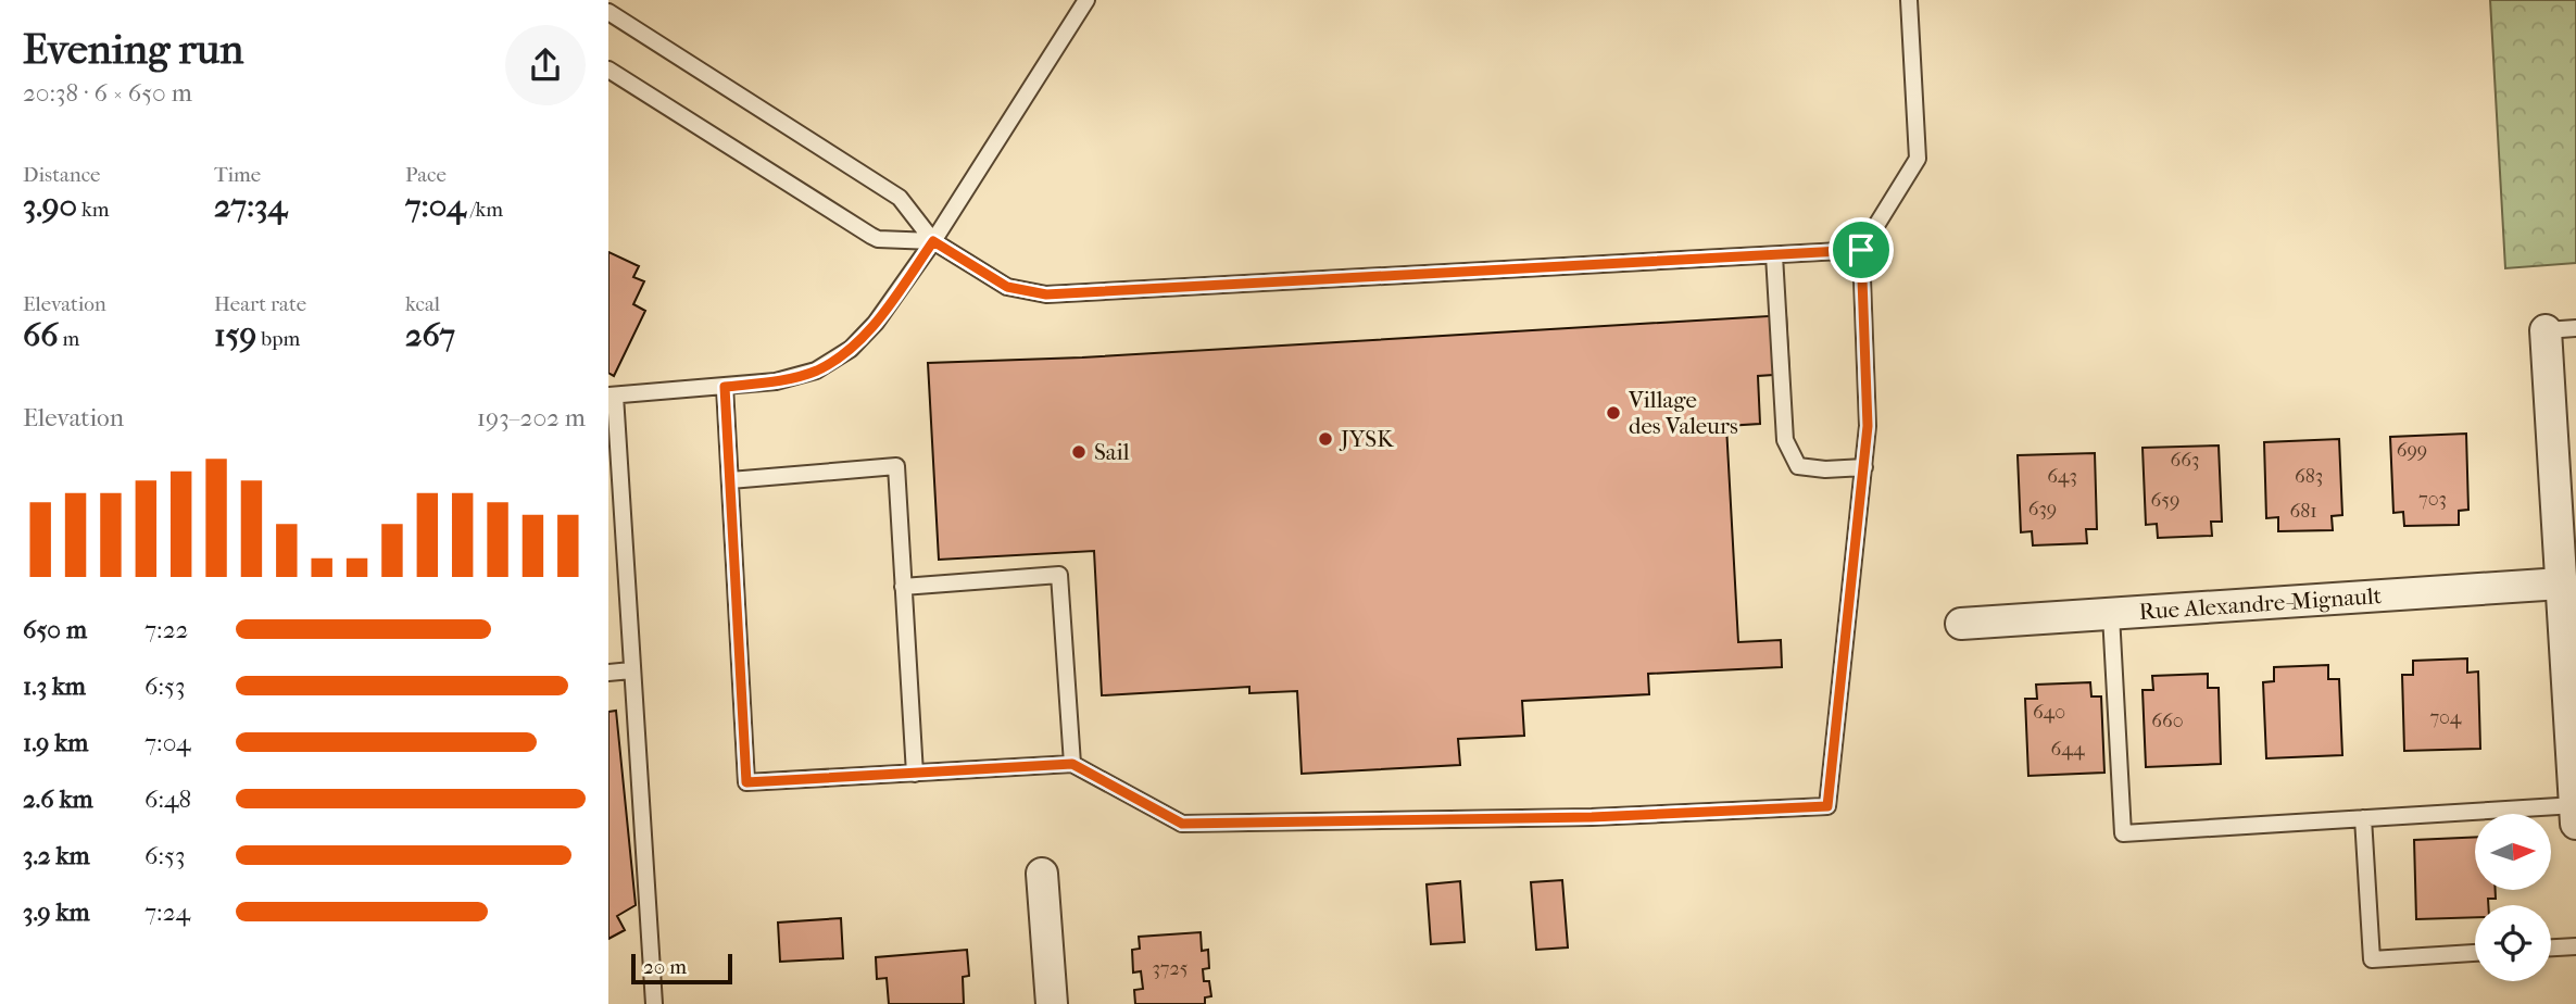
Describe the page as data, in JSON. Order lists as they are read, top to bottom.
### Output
{
  "streets": {
    "street": ["Rue Alexandre-Mignault"]
  },
  "places": ["Village des Valeurs", "JYSK", "Sail"],
  "house_numbers": [
    "699",
    "663",
    "643",
    "683",
    "703",
    "659",
    "639",
    "681",
    "640",
    "704",
    "660",
    "644",
    "3725"
  ],
  "scale_bar": "20 m",
  "north": "right",
  "page": {
    "heading": ["Evening run", "20:38 · 6 × 650 m"],
    "stats": [
      ["Distance", "3.90 km"],
      ["Time", "27:34"],
      ["Pace", "7:04 /km"],
      ["Elevation", "66 m"],
      ["Heart rate", "159 bpm"],
      ["kcal", "267"]
    ],
    "chart": ["Elevation", "193–202 m"],
    "list": [
      {
        "name": "650 m",
        "note": "7:22"
      },
      {
        "name": "1.3 km",
        "note": "6:53"
      },
      {
        "name": "1.9 km",
        "note": "7:04"
      },
      {
        "name": "2.6 km",
        "note": "6:48"
      },
      {
        "name": "3.2 km",
        "note": "6:53"
      },
      {
        "name": "3.9 km",
        "note": "7:24"
      }
    ],
    "scale": "20 m"
  }
}
